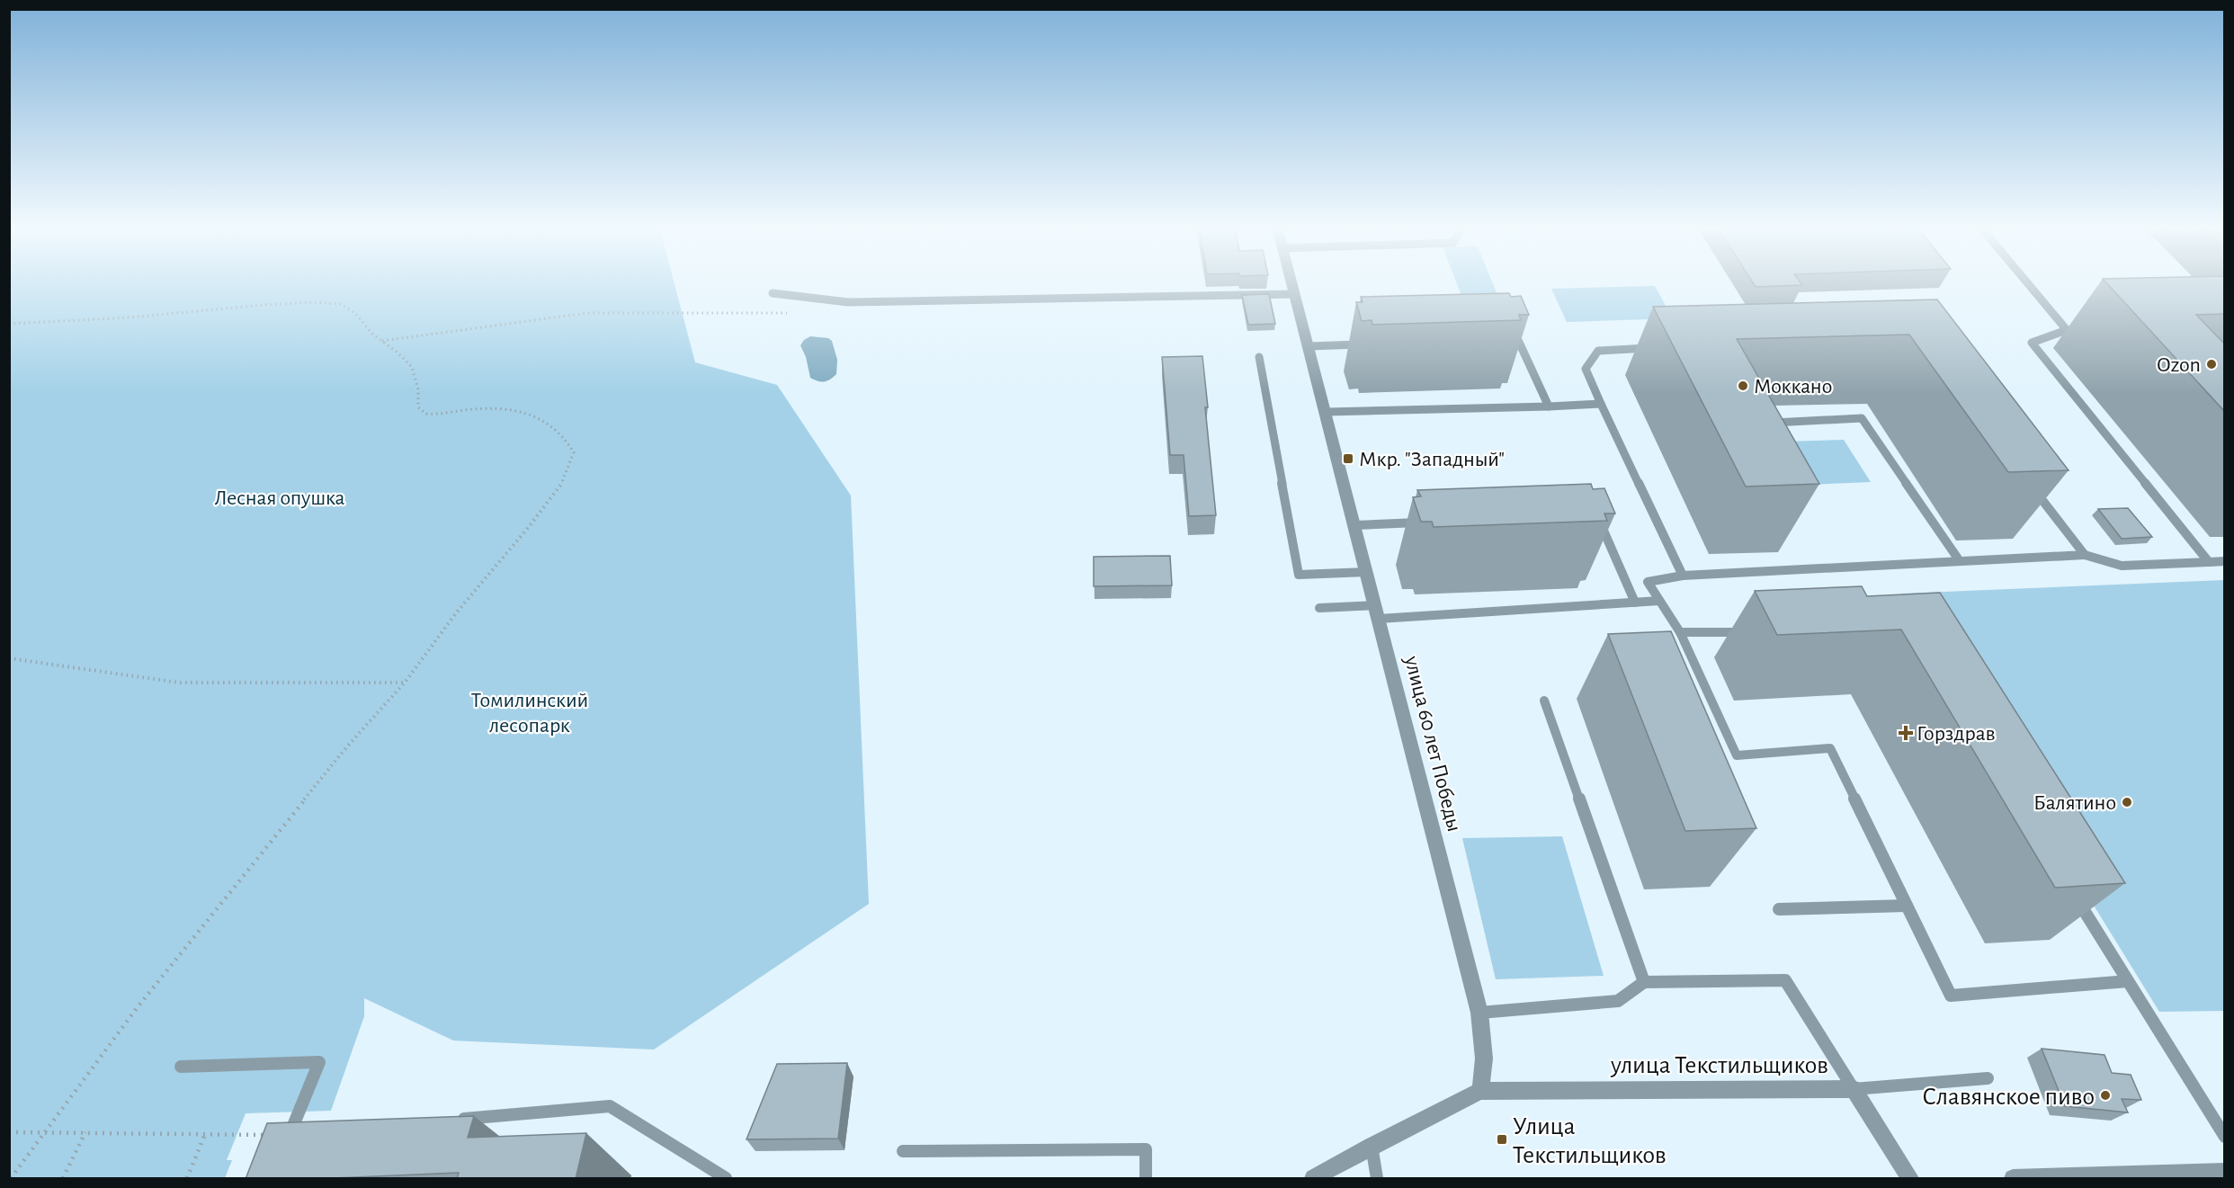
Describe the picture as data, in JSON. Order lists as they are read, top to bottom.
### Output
{
  "streets": {
    "street": ["улица 60 лет Победы", "улица Текстильщиков"]
  },
  "crossings": [
    ["улица 60 лет Победы", "улица Текстильщиков"]
  ],
  "parks": ["Лесная опушка", "Томилинский лесопарк"],
  "places": {
    "other": [
      "Ozon",
      "Моккано",
      "Балятино",
      "Славянское пиво"
    ],
    "transit": ["Мкр. \"Западный\"", "Улица Текстильщиков"],
    "health": ["Горздрав"]
  }
}
